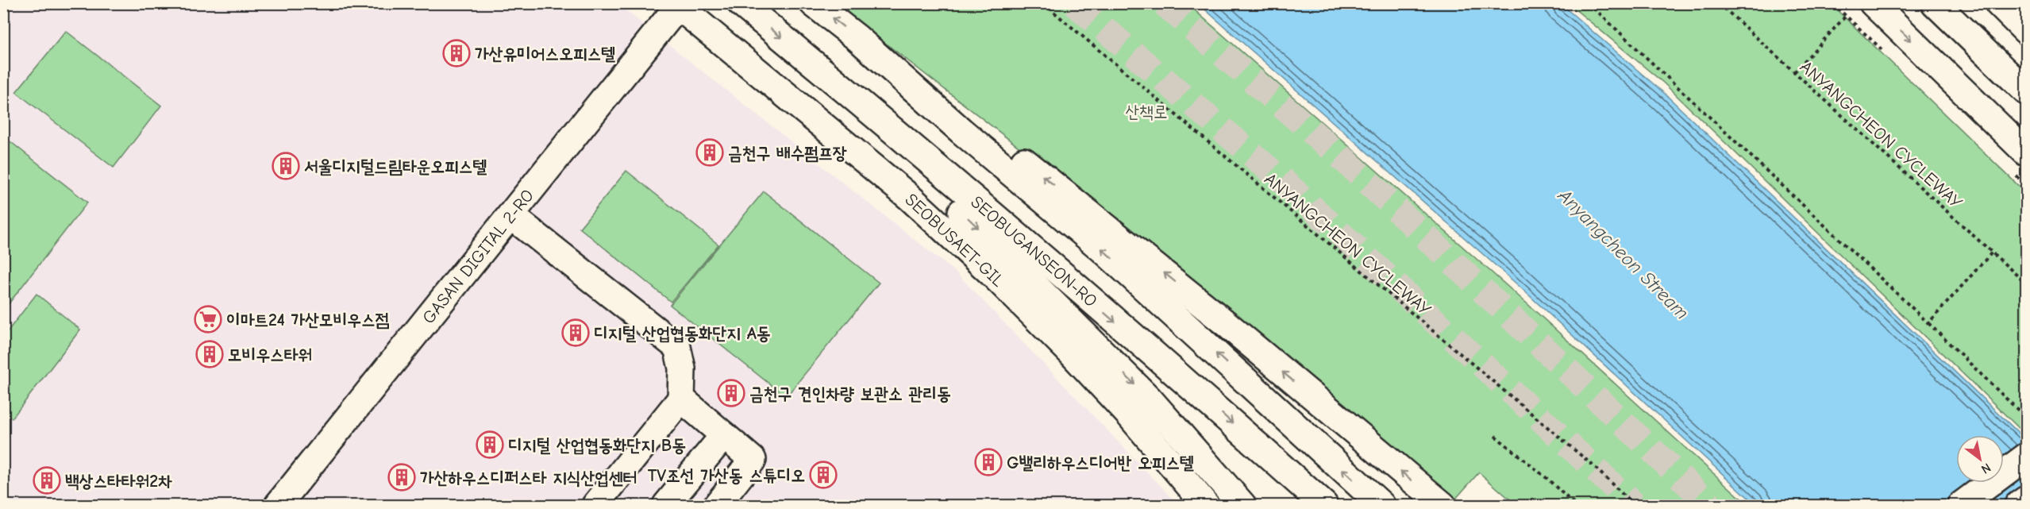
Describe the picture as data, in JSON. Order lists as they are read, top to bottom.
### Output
{
  "streets": {
    "main road": ["SEOBUSAET-GIL", "SEOBUGANSEON-RO", "GASAN DIGITAL 2-RO"],
    "path": ["ANYANGCHEON CYCLEWAY"]
  },
  "crossings": [
    ["SEOBUSAET-GIL", "GASAN DIGITAL 2-RO"]
  ],
  "water": ["Anyangcheon Stream"],
  "parks": ["산책로"],
  "places": {
    "building": [
      "가산유미어스오피스텔",
      "금천구 배수펌프장",
      "서울디지털드림타운오피스텔",
      "디지털 산업협동화단지 A동",
      "모비우스타워",
      "금천구 견인차량 보관소 관리동",
      "디지털 산업협동화단지 B동",
      "G밸리하우스디어반 오피스텔",
      "TV조선 가산동 스튜디오",
      "가산하우스디퍼스타 지식산업센터",
      "백상스타타워2차"
    ],
    "supermarket": ["이마트24 가산모비우스점"]
  },
  "north": "bottom right"
}
